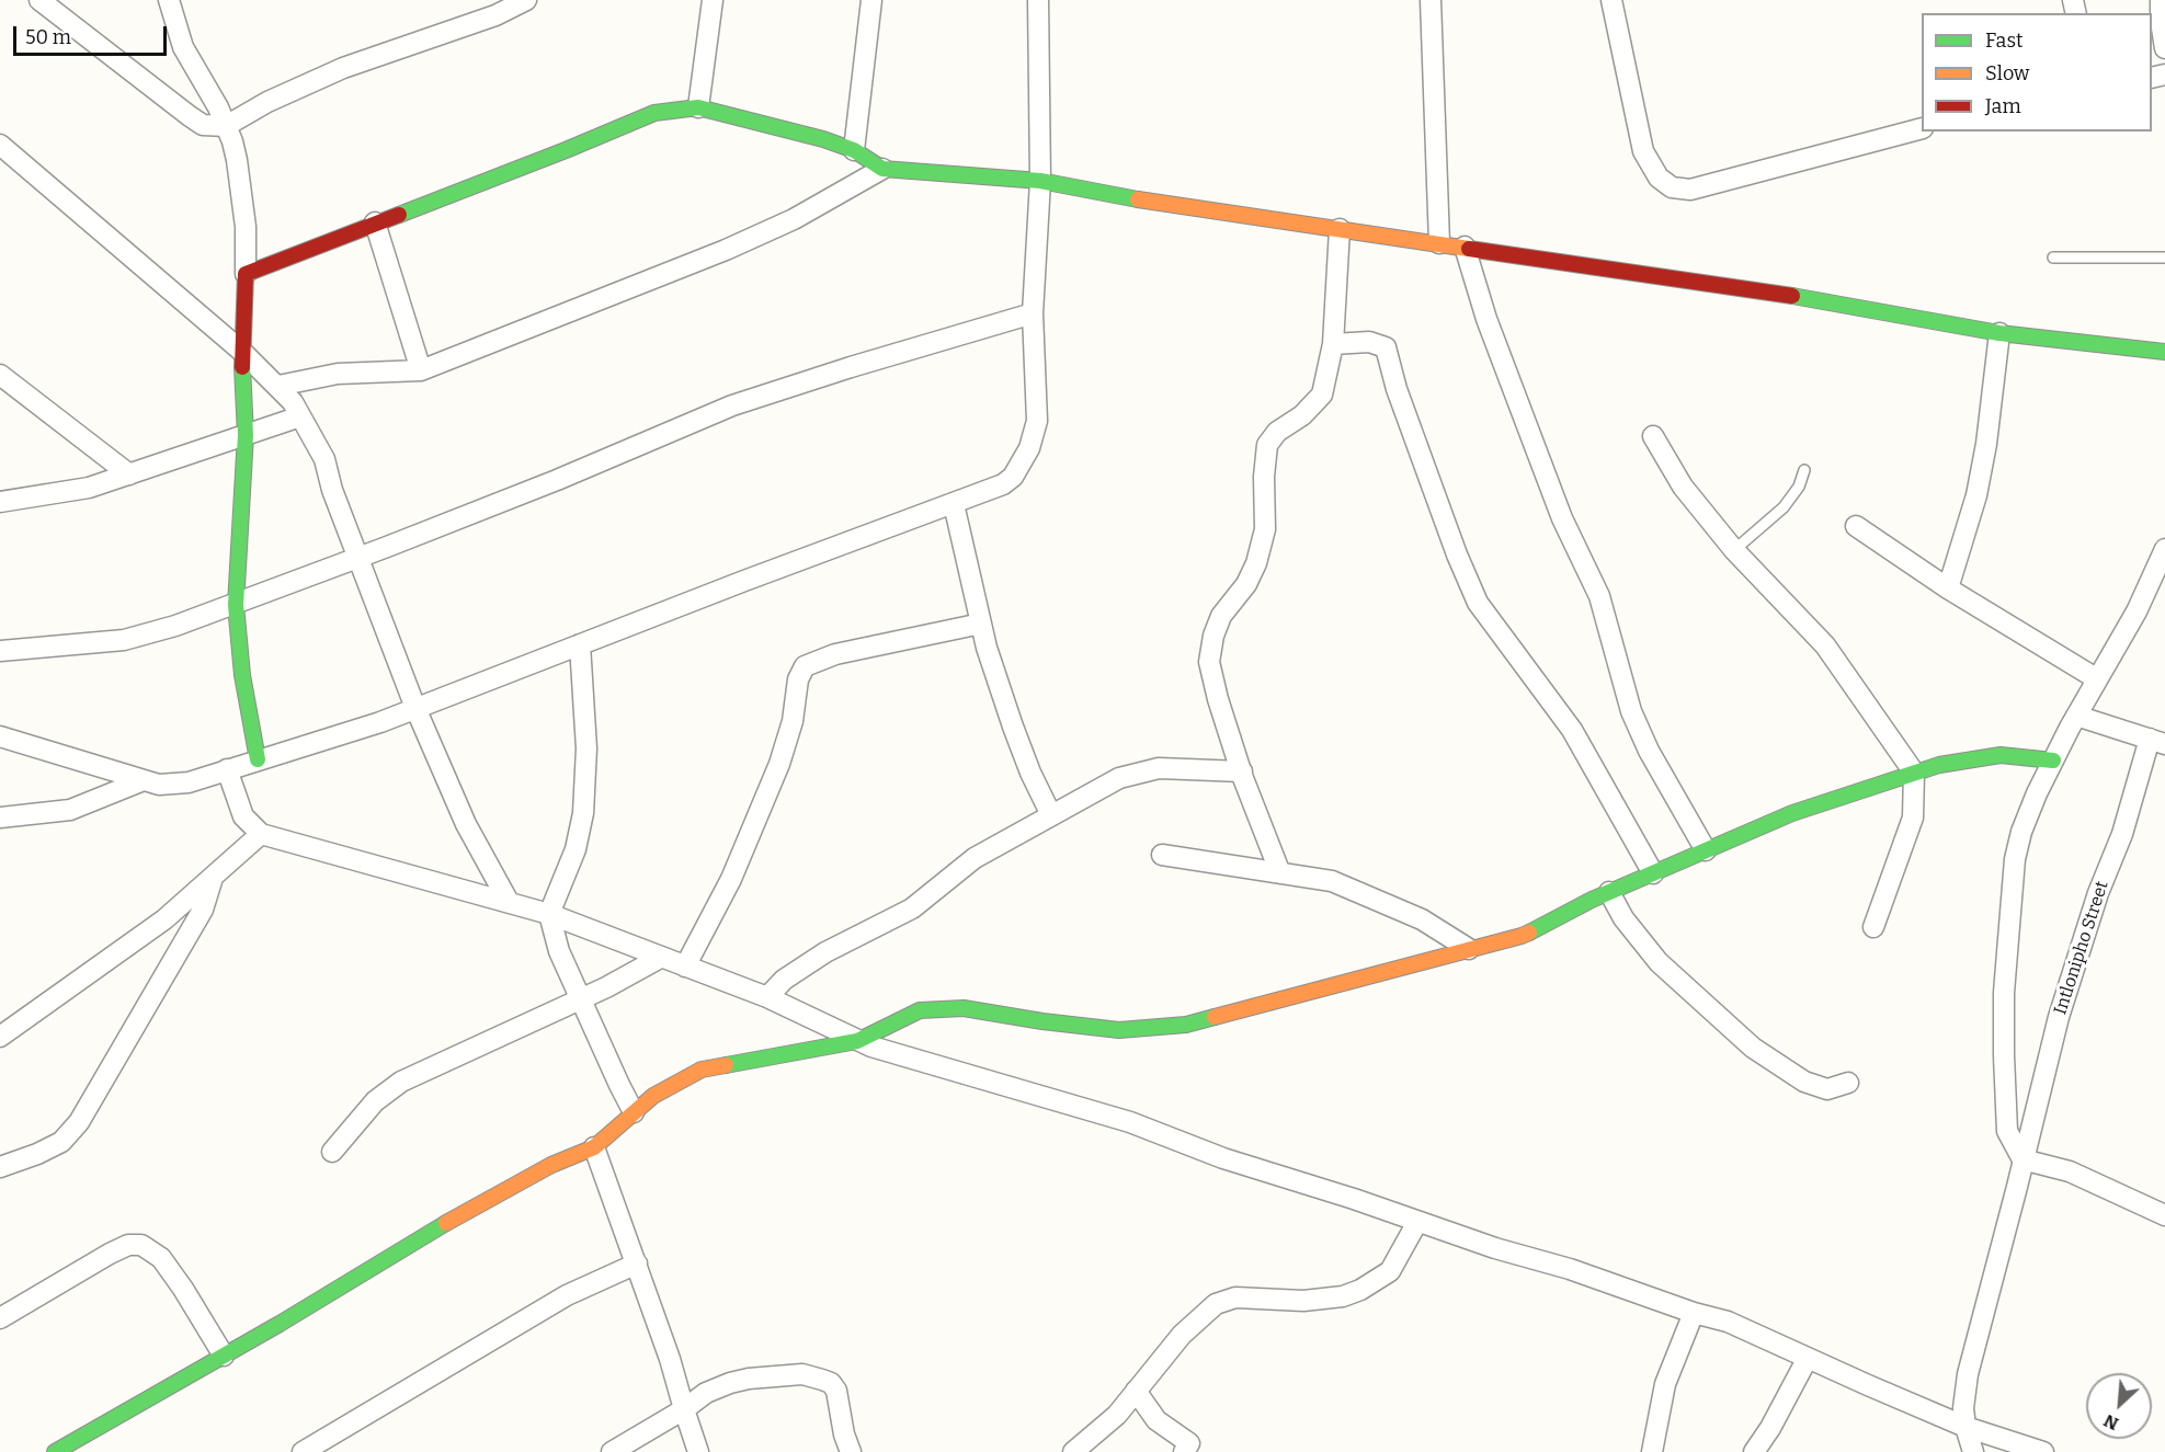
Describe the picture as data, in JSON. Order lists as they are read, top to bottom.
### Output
{
  "streets": {
    "street": ["Intlonipho Street"]
  },
  "legend": ["Fast", "Slow", "Jam"],
  "scale_bar": "50 m",
  "north": "bottom left"
}
